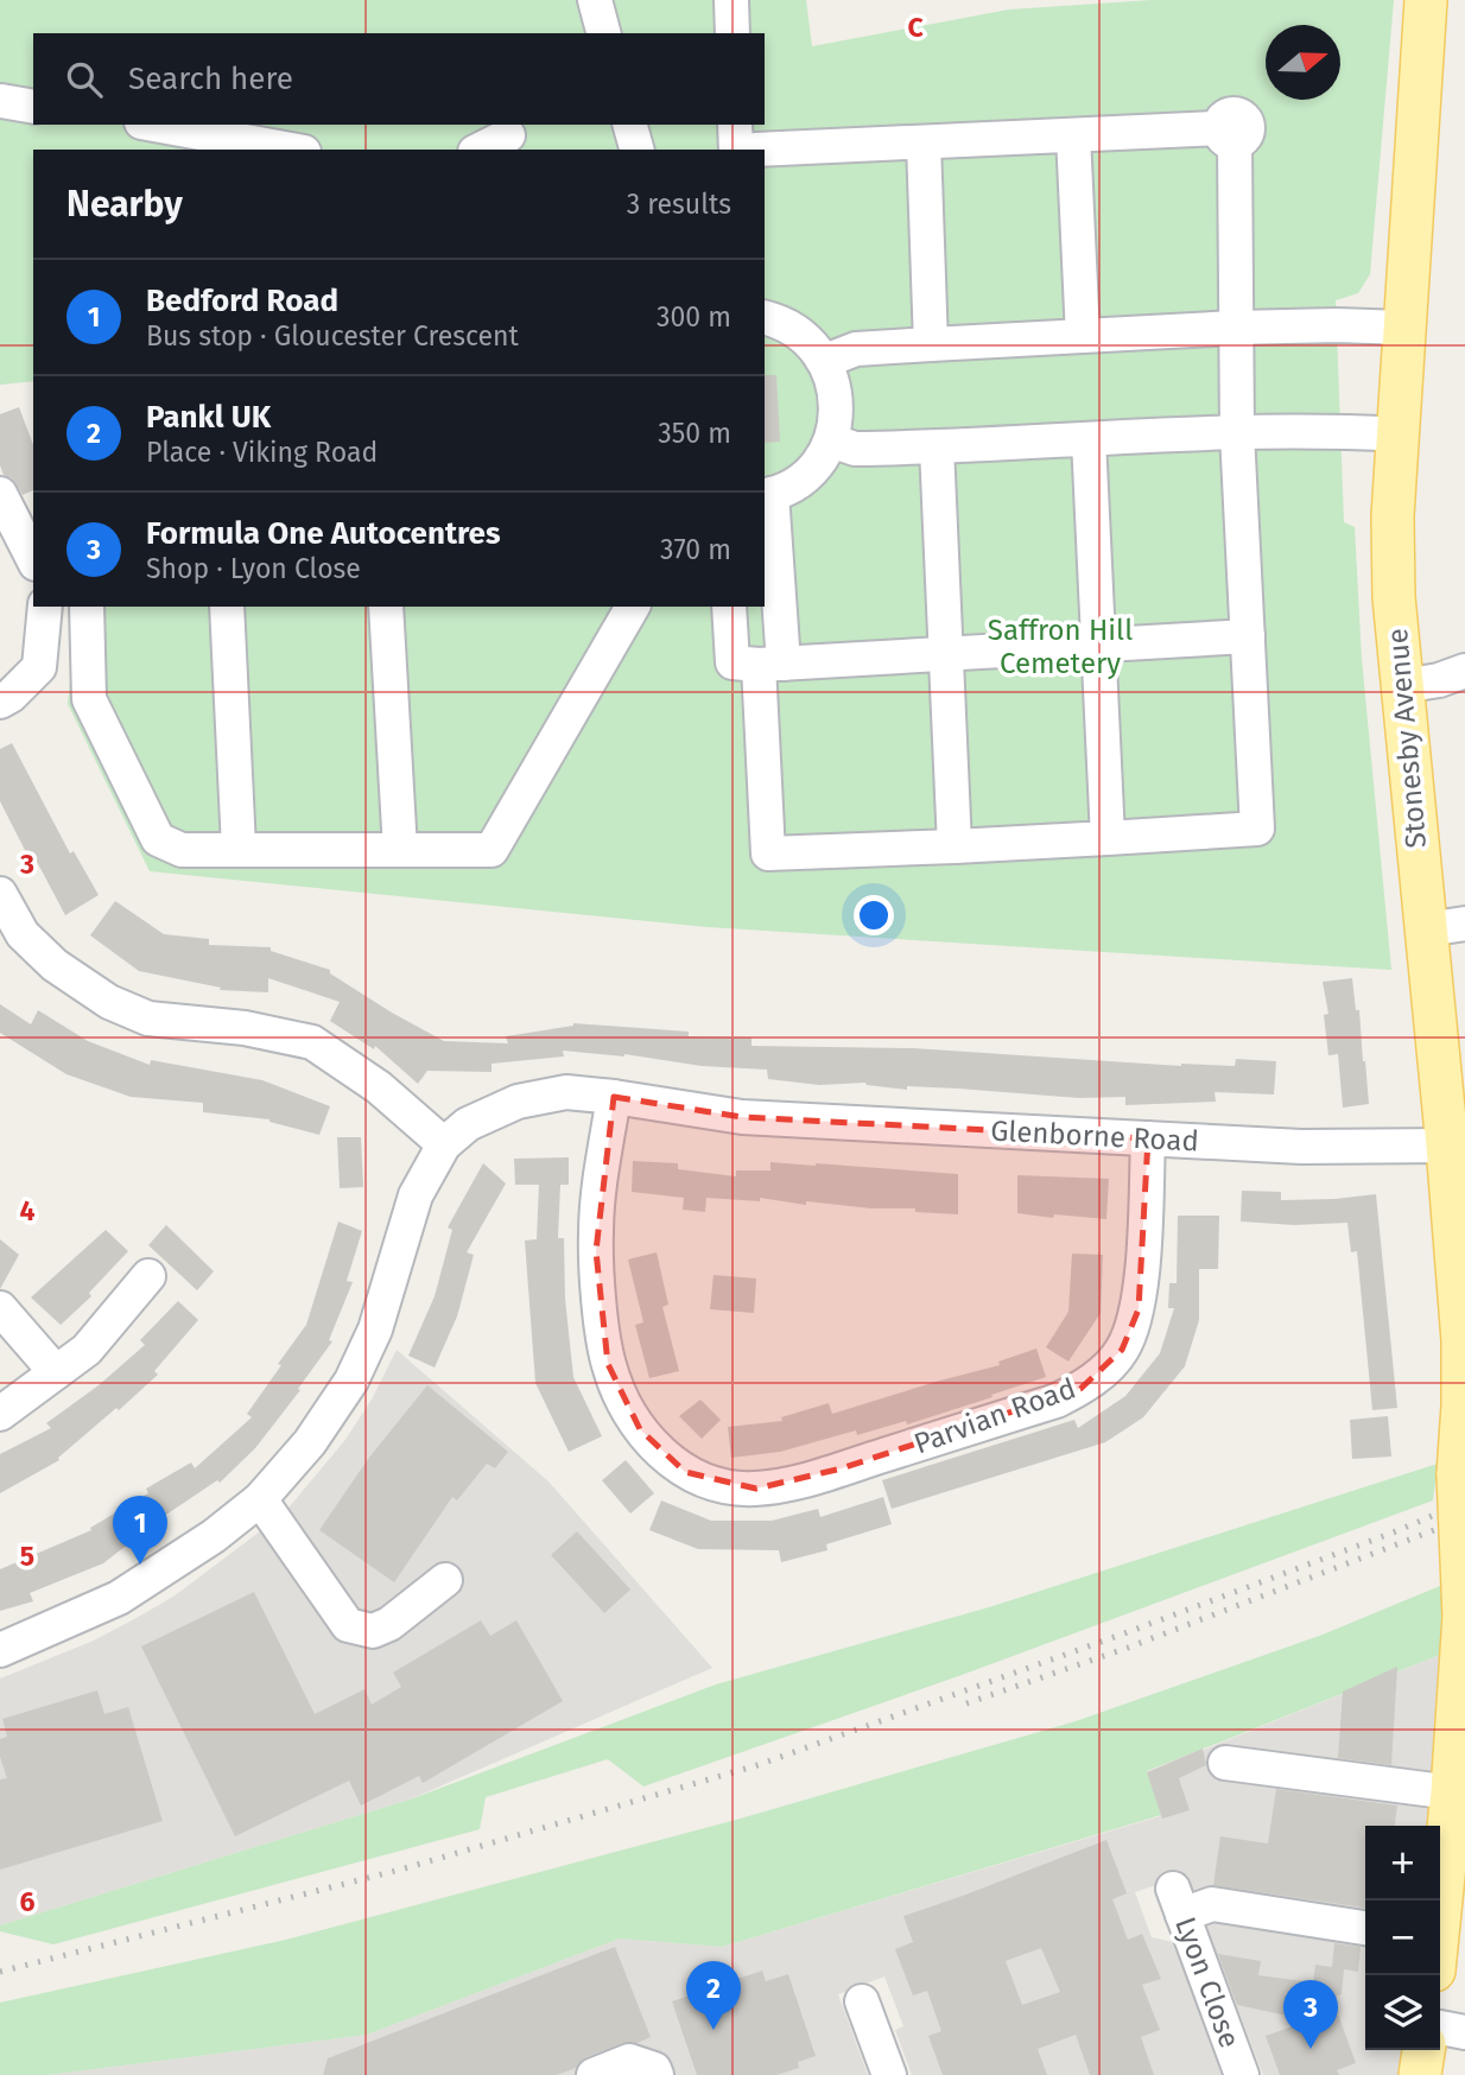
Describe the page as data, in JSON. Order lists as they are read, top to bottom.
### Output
{
  "streets": {
    "main road": ["Stonesby Avenue"],
    "street": ["Glenborne Road", "Parvian Road", "Lyon Close"]
  },
  "crossings": [
    ["Stonesby Avenue", "Glenborne Road"],
    ["Glenborne Road", "Parvian Road"]
  ],
  "parks": ["Saffron Hill Cemetery"],
  "north": "right",
  "page": {
    "search": "Search here",
    "heading": ["Nearby", "3 results"],
    "list": [
      {
        "mark": "1",
        "name": "Bedford Road",
        "note": "Bus stop · Gloucester Crescent",
        "value": "300 m"
      },
      {
        "mark": "2",
        "name": "Pankl UK",
        "note": "Place · Viking Road",
        "value": "350 m"
      },
      {
        "mark": "3",
        "name": "Formula One Autocentres",
        "note": "Shop · Lyon Close",
        "value": "370 m"
      }
    ],
    "pins": ["1", "2", "3"],
    "map_buttons": ["+", "−"]
  },
  "grid": {
    "columns": ["C"],
    "rows": [
      "3",
      "4",
      "5",
      "6"
    ]
  }
}
